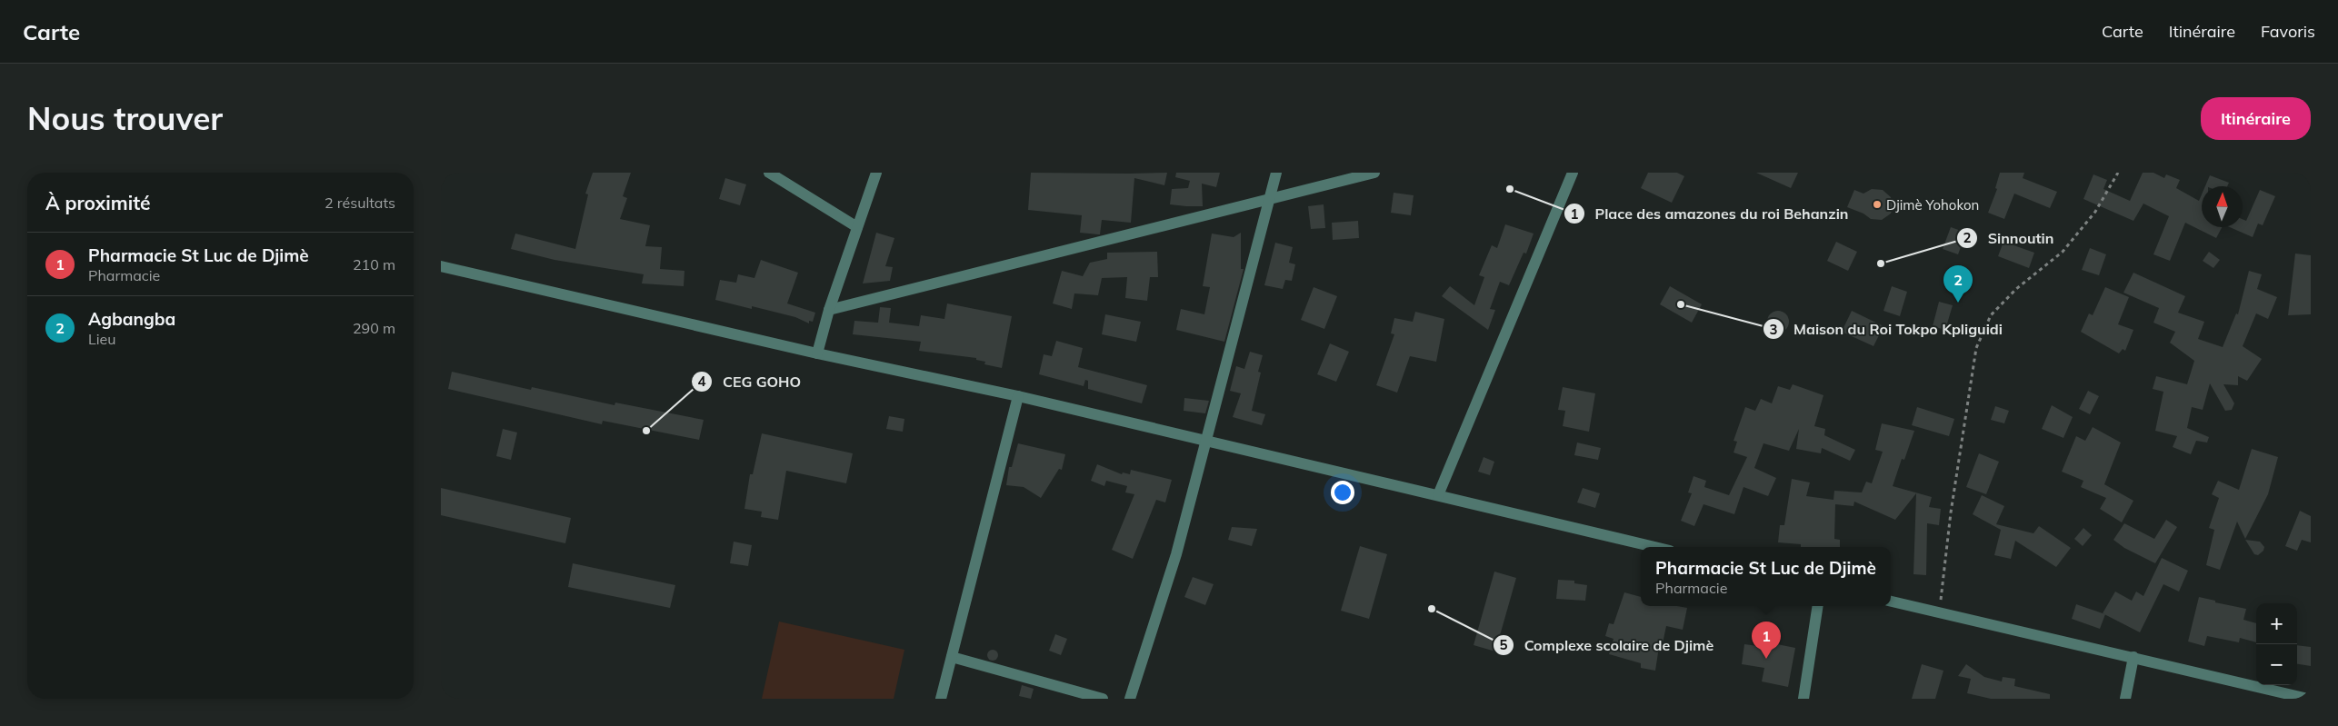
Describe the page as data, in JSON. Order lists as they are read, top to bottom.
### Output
{
  "places": [
    "Place des amazones du roi Behanzin",
    "Djimè Yohokon",
    "Sinnoutin",
    "Maison du Roi Tokpo Kpliguidi",
    "CEG GOHO",
    "Complexe scolaire de Djimè"
  ],
  "north": "top",
  "page": {
    "header": "Carte",
    "nav": ["Carte", "Itinéraire", "Favoris"],
    "buttons": "Itinéraire",
    "title": "Nous trouver",
    "heading": ["À proximité", "2 résultats"],
    "list": [
      {
        "mark": "1",
        "name": "Pharmacie St Luc de Djimè",
        "note": "Pharmacie",
        "value": "210 m"
      },
      {
        "mark": "2",
        "name": "Agbangba",
        "note": "Lieu",
        "value": "290 m"
      }
    ],
    "pins": ["2", "1"],
    "popup": ["Pharmacie St Luc de Djimè", "Pharmacie"],
    "map_buttons": ["+", "−"]
  }
}
